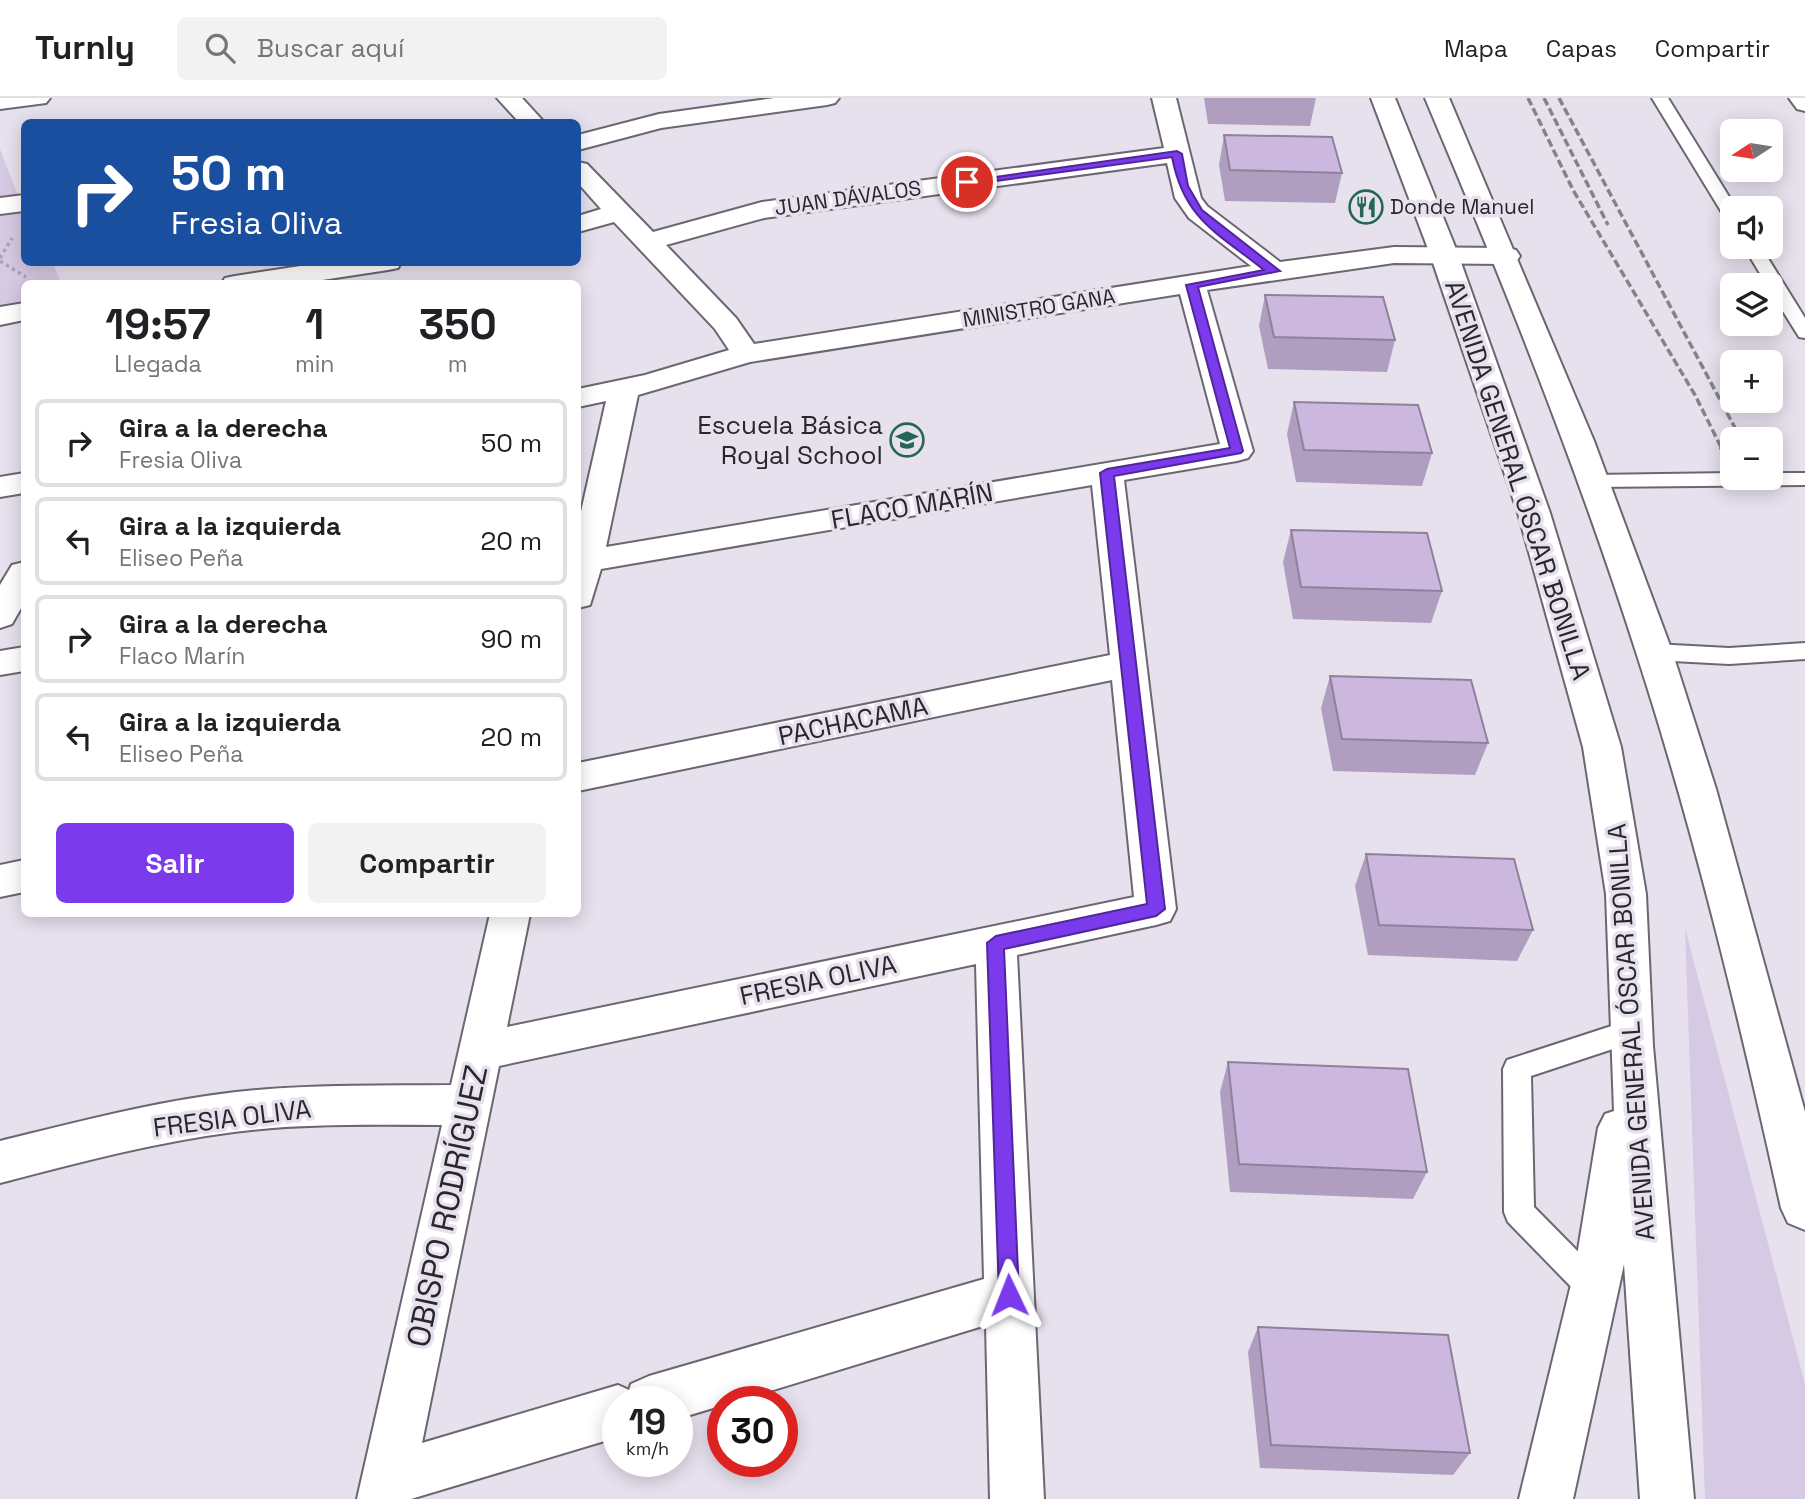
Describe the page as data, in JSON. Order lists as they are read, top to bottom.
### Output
{
  "streets": {
    "main road": [
      "JUAN DÁVALOS",
      "MINISTRO GANA",
      "AVENIDA GENERAL ÓSCAR BONILLA",
      "FLACO MARÍN",
      "PACHACAMA",
      "FRESIA OLIVA",
      "OBISPO RODRÍGUEZ"
    ]
  },
  "crossings": [
    ["MINISTRO GANA", "AVENIDA GENERAL ÓSCAR BONILLA"],
    ["MINISTRO GANA", "FLACO MARÍN"],
    ["PACHACAMA", "FRESIA OLIVA"],
    ["FRESIA OLIVA", "OBISPO RODRÍGUEZ"]
  ],
  "places": {
    "restaurant": ["Donde Manuel"],
    "school or university": ["Escuela Básica Royal School"]
  },
  "north": "left",
  "page": {
    "header": "Turnly",
    "search": "Buscar aquí",
    "nav": ["Mapa", "Capas", "Compartir"],
    "map_buttons": ["+", "−"],
    "turn": ["50 m", "Fresia Oliva"],
    "eta": [
      "19:57",
      "Llegada",
      "1",
      "min",
      "350",
      "m"
    ],
    "list": [
      {
        "name": "Gira a la derecha",
        "note": "Fresia Oliva",
        "value": "50 m"
      },
      {
        "name": "Gira a la izquierda",
        "note": "Eliseo Peña",
        "value": "20 m"
      },
      {
        "name": "Gira a la derecha",
        "note": "Flaco Marín",
        "value": "90 m"
      },
      {
        "name": "Gira a la izquierda",
        "note": "Eliseo Peña",
        "value": "20 m"
      }
    ],
    "buttons": ["Salir", "Compartir"],
    "speed": "19 km/h",
    "limit": "30"
  }
}
